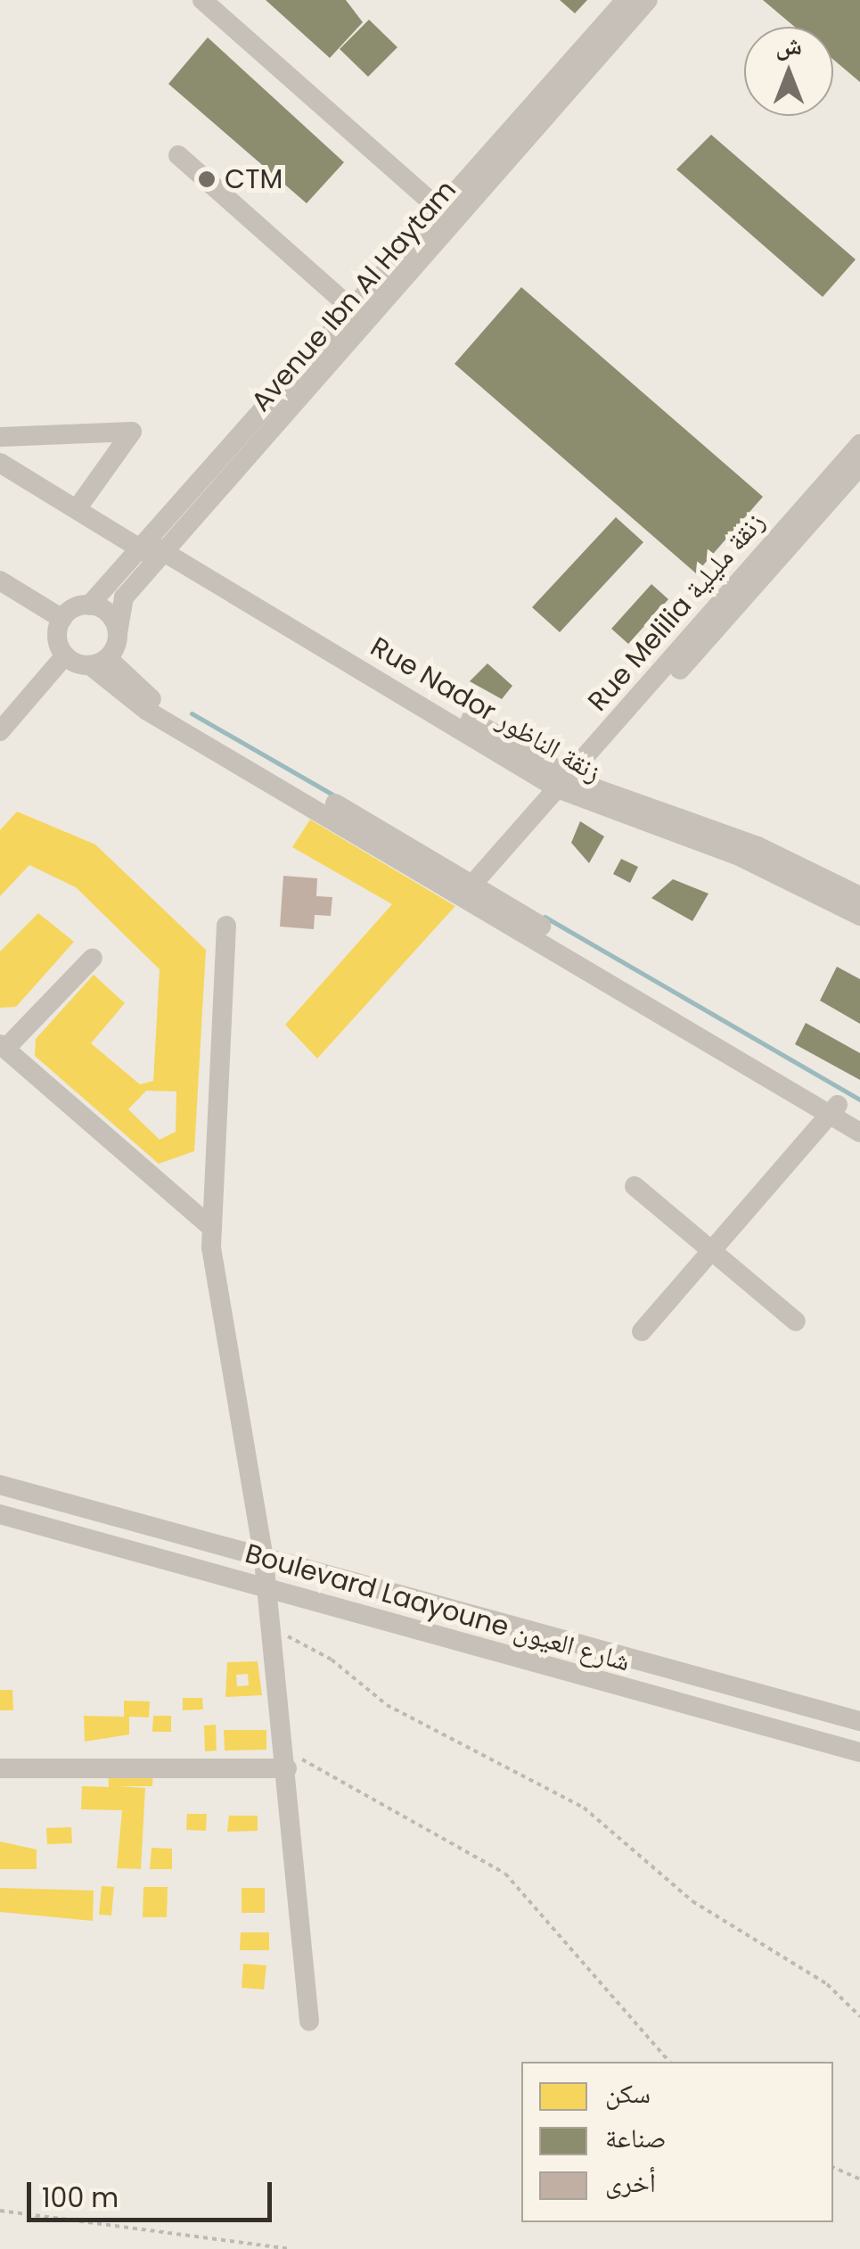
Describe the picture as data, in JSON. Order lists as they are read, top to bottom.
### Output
{
  "streets": {
    "street": [
      "Avenue Ibn Al Haytam",
      "Rue Melilia زنقة مليلية",
      "Rue Nador زنقة الناظور",
      "Boulevard Laayoune شارع العيون"
    ]
  },
  "crossings": [
    ["Avenue Ibn Al Haytam", "Rue Nador زنقة الناظور"],
    ["Rue Melilia زنقة مليلية", "Rue Nador زنقة الناظور"]
  ],
  "places": ["CTM"],
  "legend": ["سكن", "صناعة", "أخرى"],
  "scale_bar": "100 m",
  "north": "top"
}
